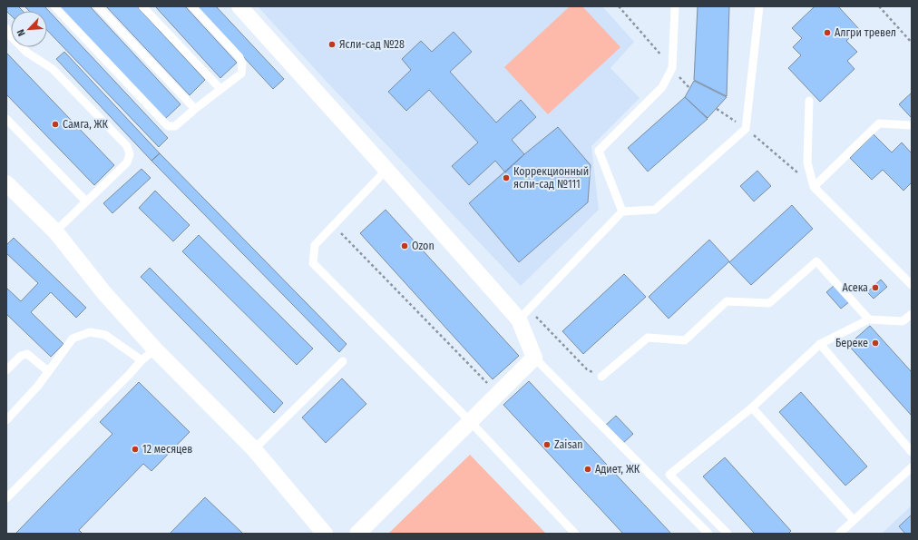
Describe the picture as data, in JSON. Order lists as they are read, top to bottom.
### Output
{
  "places": [
    "Алгри тревел",
    "Ясли-сад №28",
    "Самга, ЖК",
    "Коррекционный ясли-сад №111",
    "Ozon",
    "Асека",
    "Береке",
    "Zaisan",
    "12 месяцев",
    "Адиет, ЖК"
  ],
  "north": "bottom left"
}
